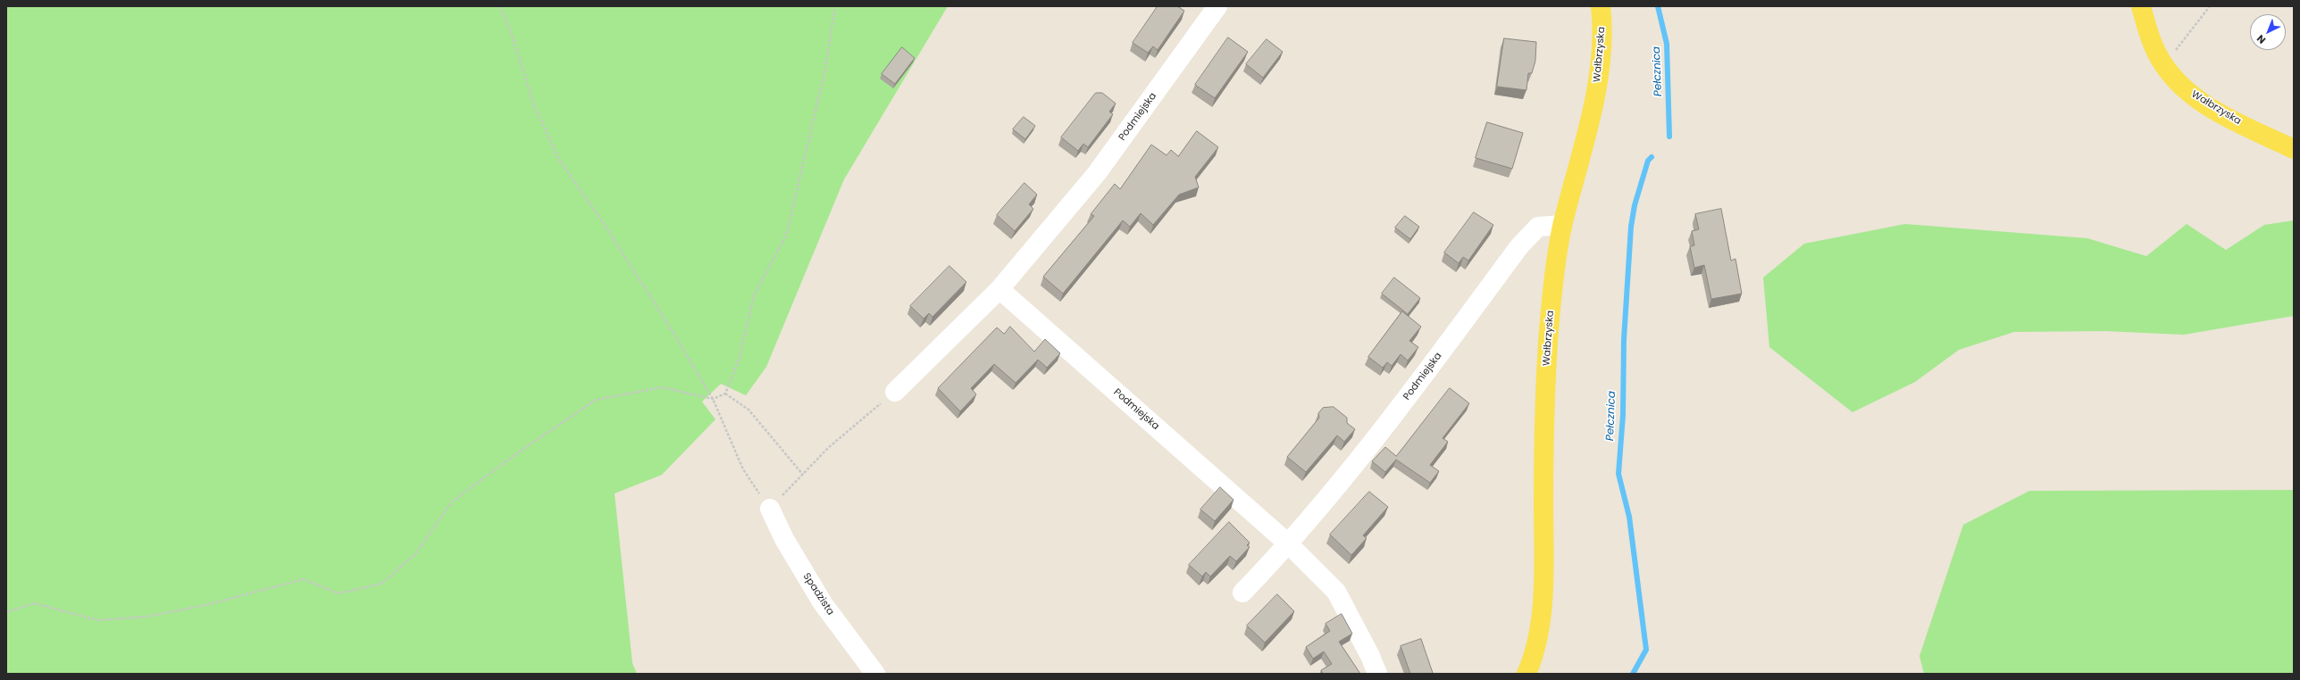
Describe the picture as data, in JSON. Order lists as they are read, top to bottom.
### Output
{
  "streets": {
    "main road": ["Wałbrzyska"],
    "street": ["Podmiejska", "Spadzista"]
  },
  "crossings": [
    ["Wałbrzyska", "Podmiejska"]
  ],
  "water": ["Pełcznica"],
  "north": "bottom left"
}
